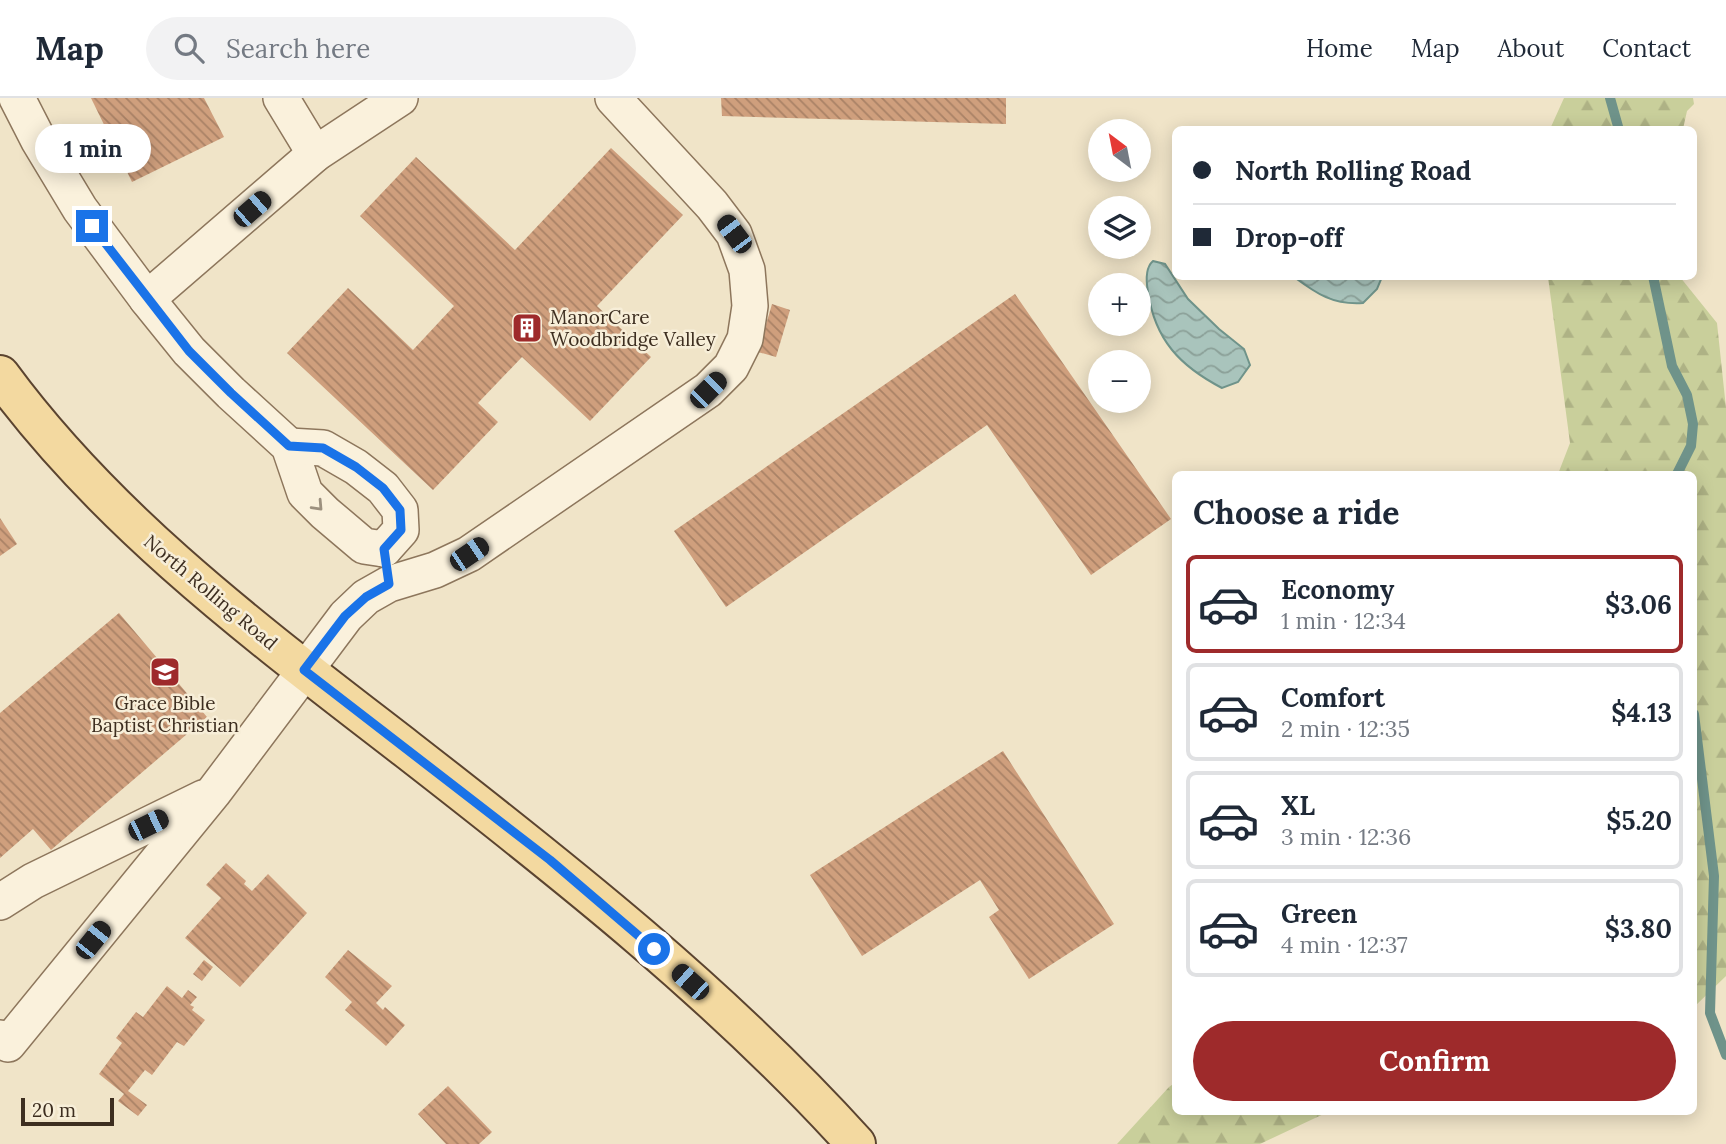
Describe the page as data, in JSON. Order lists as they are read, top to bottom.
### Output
{
  "streets": {
    "main road": ["North Rolling Road"]
  },
  "places": {
    "building": ["ManorCare Woodbridge Valley"],
    "school or university": ["Grace Bible Baptist Christian"]
  },
  "scale_bar": "20 m",
  "north": "top left",
  "page": {
    "header": "Map",
    "search": "Search here",
    "nav": [
      "Home",
      "Map",
      "About",
      "Contact"
    ],
    "map_buttons": ["+", "−"],
    "bubble": "1 min",
    "banner": ["North Rolling Road", "Drop-off"],
    "heading": "Choose a ride",
    "list": [
      {
        "name": "Economy",
        "note": "1 min · 12:34",
        "value": "$3.06"
      },
      {
        "name": "Comfort",
        "note": "2 min · 12:35",
        "value": "$4.13"
      },
      {
        "name": "XL",
        "note": "3 min · 12:36",
        "value": "$5.20"
      },
      {
        "name": "Green",
        "note": "4 min · 12:37",
        "value": "$3.80"
      }
    ],
    "buttons": "Confirm",
    "scale": "20 m"
  }
}
